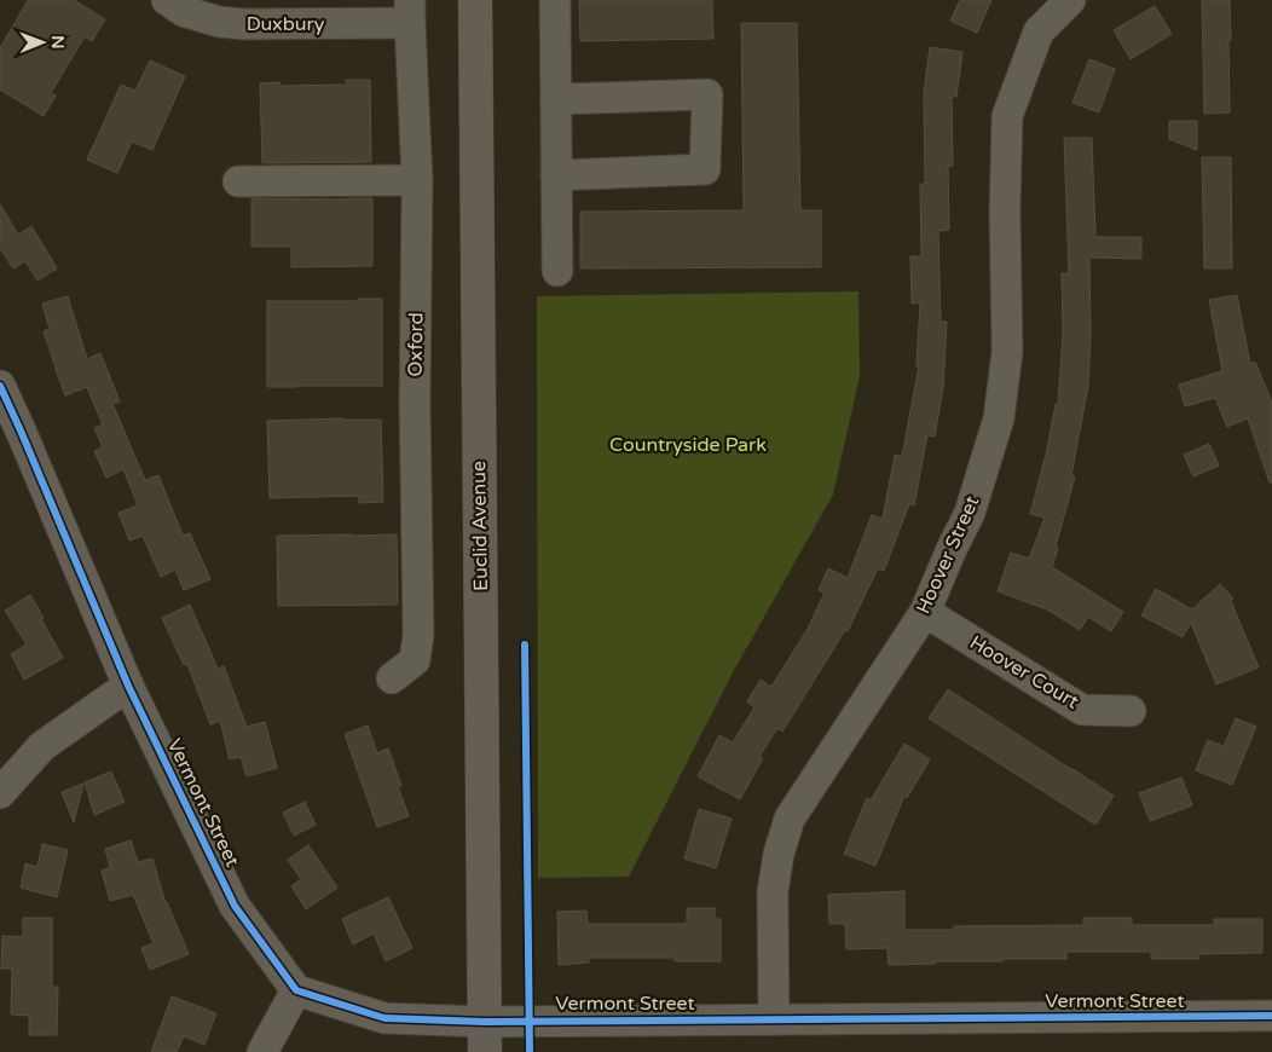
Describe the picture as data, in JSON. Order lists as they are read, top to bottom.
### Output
{
  "streets": {
    "main road": ["Euclid Avenue"],
    "street": [
      "Duxbury",
      "Oxford",
      "Hoover Street",
      "Hoover Court",
      "Vermont Street"
    ]
  },
  "crossings": [
    ["Duxbury", "Oxford"],
    ["Euclid Avenue", "Vermont Street"],
    ["Hoover Street", "Hoover Court"],
    ["Hoover Street", "Vermont Street"]
  ],
  "parks": ["Countryside Park"],
  "north": "right"
}
